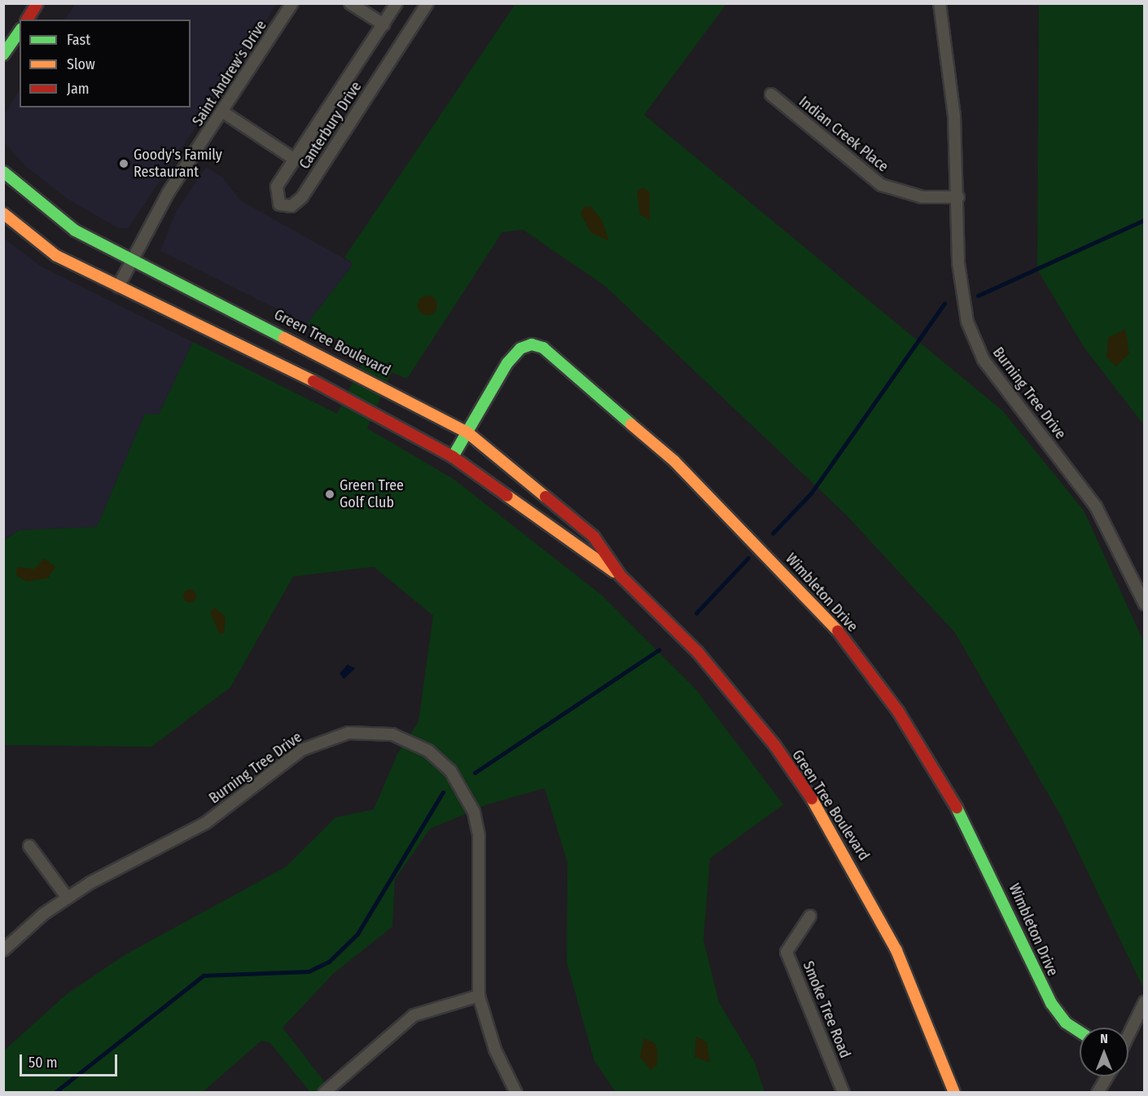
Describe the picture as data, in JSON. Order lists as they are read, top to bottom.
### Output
{
  "streets": {
    "main road": ["Green Tree Boulevard", "Wimbleton Drive"],
    "street": [
      "Saint Andrew's Drive",
      "Canterbury Drive",
      "Indian Creek Place",
      "Burning Tree Drive",
      "Smoke Tree Road"
    ]
  },
  "crossings": [
    ["Saint Andrew's Drive", "Canterbury Drive"],
    ["Saint Andrew's Drive", "Green Tree Boulevard"],
    ["Indian Creek Place", "Burning Tree Drive"],
    ["Green Tree Boulevard", "Wimbleton Drive"]
  ],
  "places": ["Goody's Family Restaurant", "Green Tree Golf Club"],
  "legend": ["Fast", "Slow", "Jam"],
  "scale_bar": "50 m",
  "north": "top"
}
